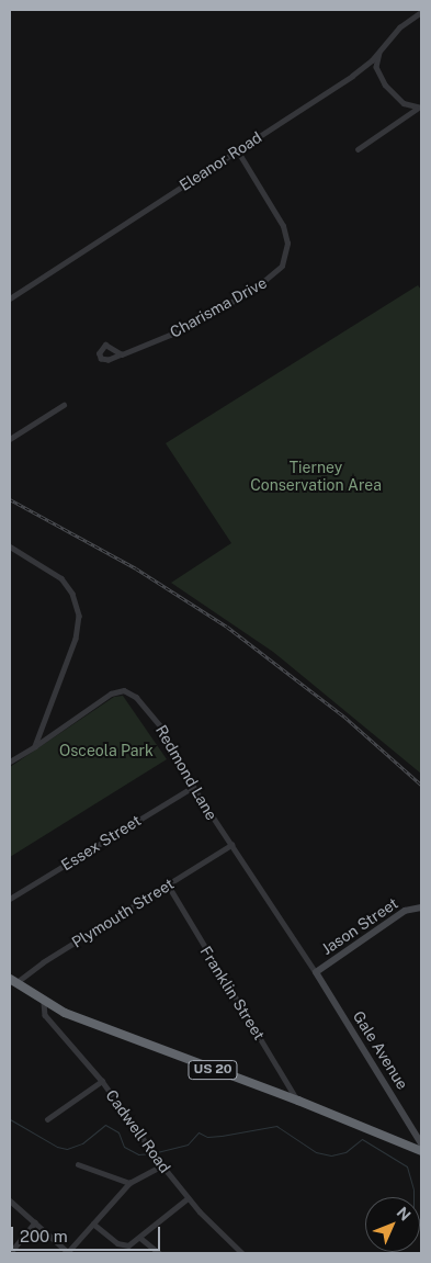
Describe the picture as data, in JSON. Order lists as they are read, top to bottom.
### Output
{
  "streets": {
    "highway": ["US 20"],
    "street": [
      "Eleanor Road",
      "Charisma Drive",
      "Redmond Lane",
      "Essex Street",
      "Plymouth Street",
      "Jason Street",
      "Franklin Street",
      "Gale Avenue",
      "Cadwell Road"
    ]
  },
  "crossings": [
    ["Eleanor Road", "Charisma Drive"],
    ["Redmond Lane", "Essex Street"],
    ["Redmond Lane", "Plymouth Street"],
    ["Redmond Lane", "Jason Street"],
    ["Redmond Lane", "Gale Avenue"],
    ["Plymouth Street", "Franklin Street"],
    ["Plymouth Street", "US 20"],
    ["Jason Street", "Gale Avenue"],
    ["Franklin Street", "US 20"],
    ["US 20", "Cadwell Road"]
  ],
  "parks": ["Tierney Conservation Area", "Osceola Park"],
  "scale_bar": "200 m",
  "north": "top right"
}
